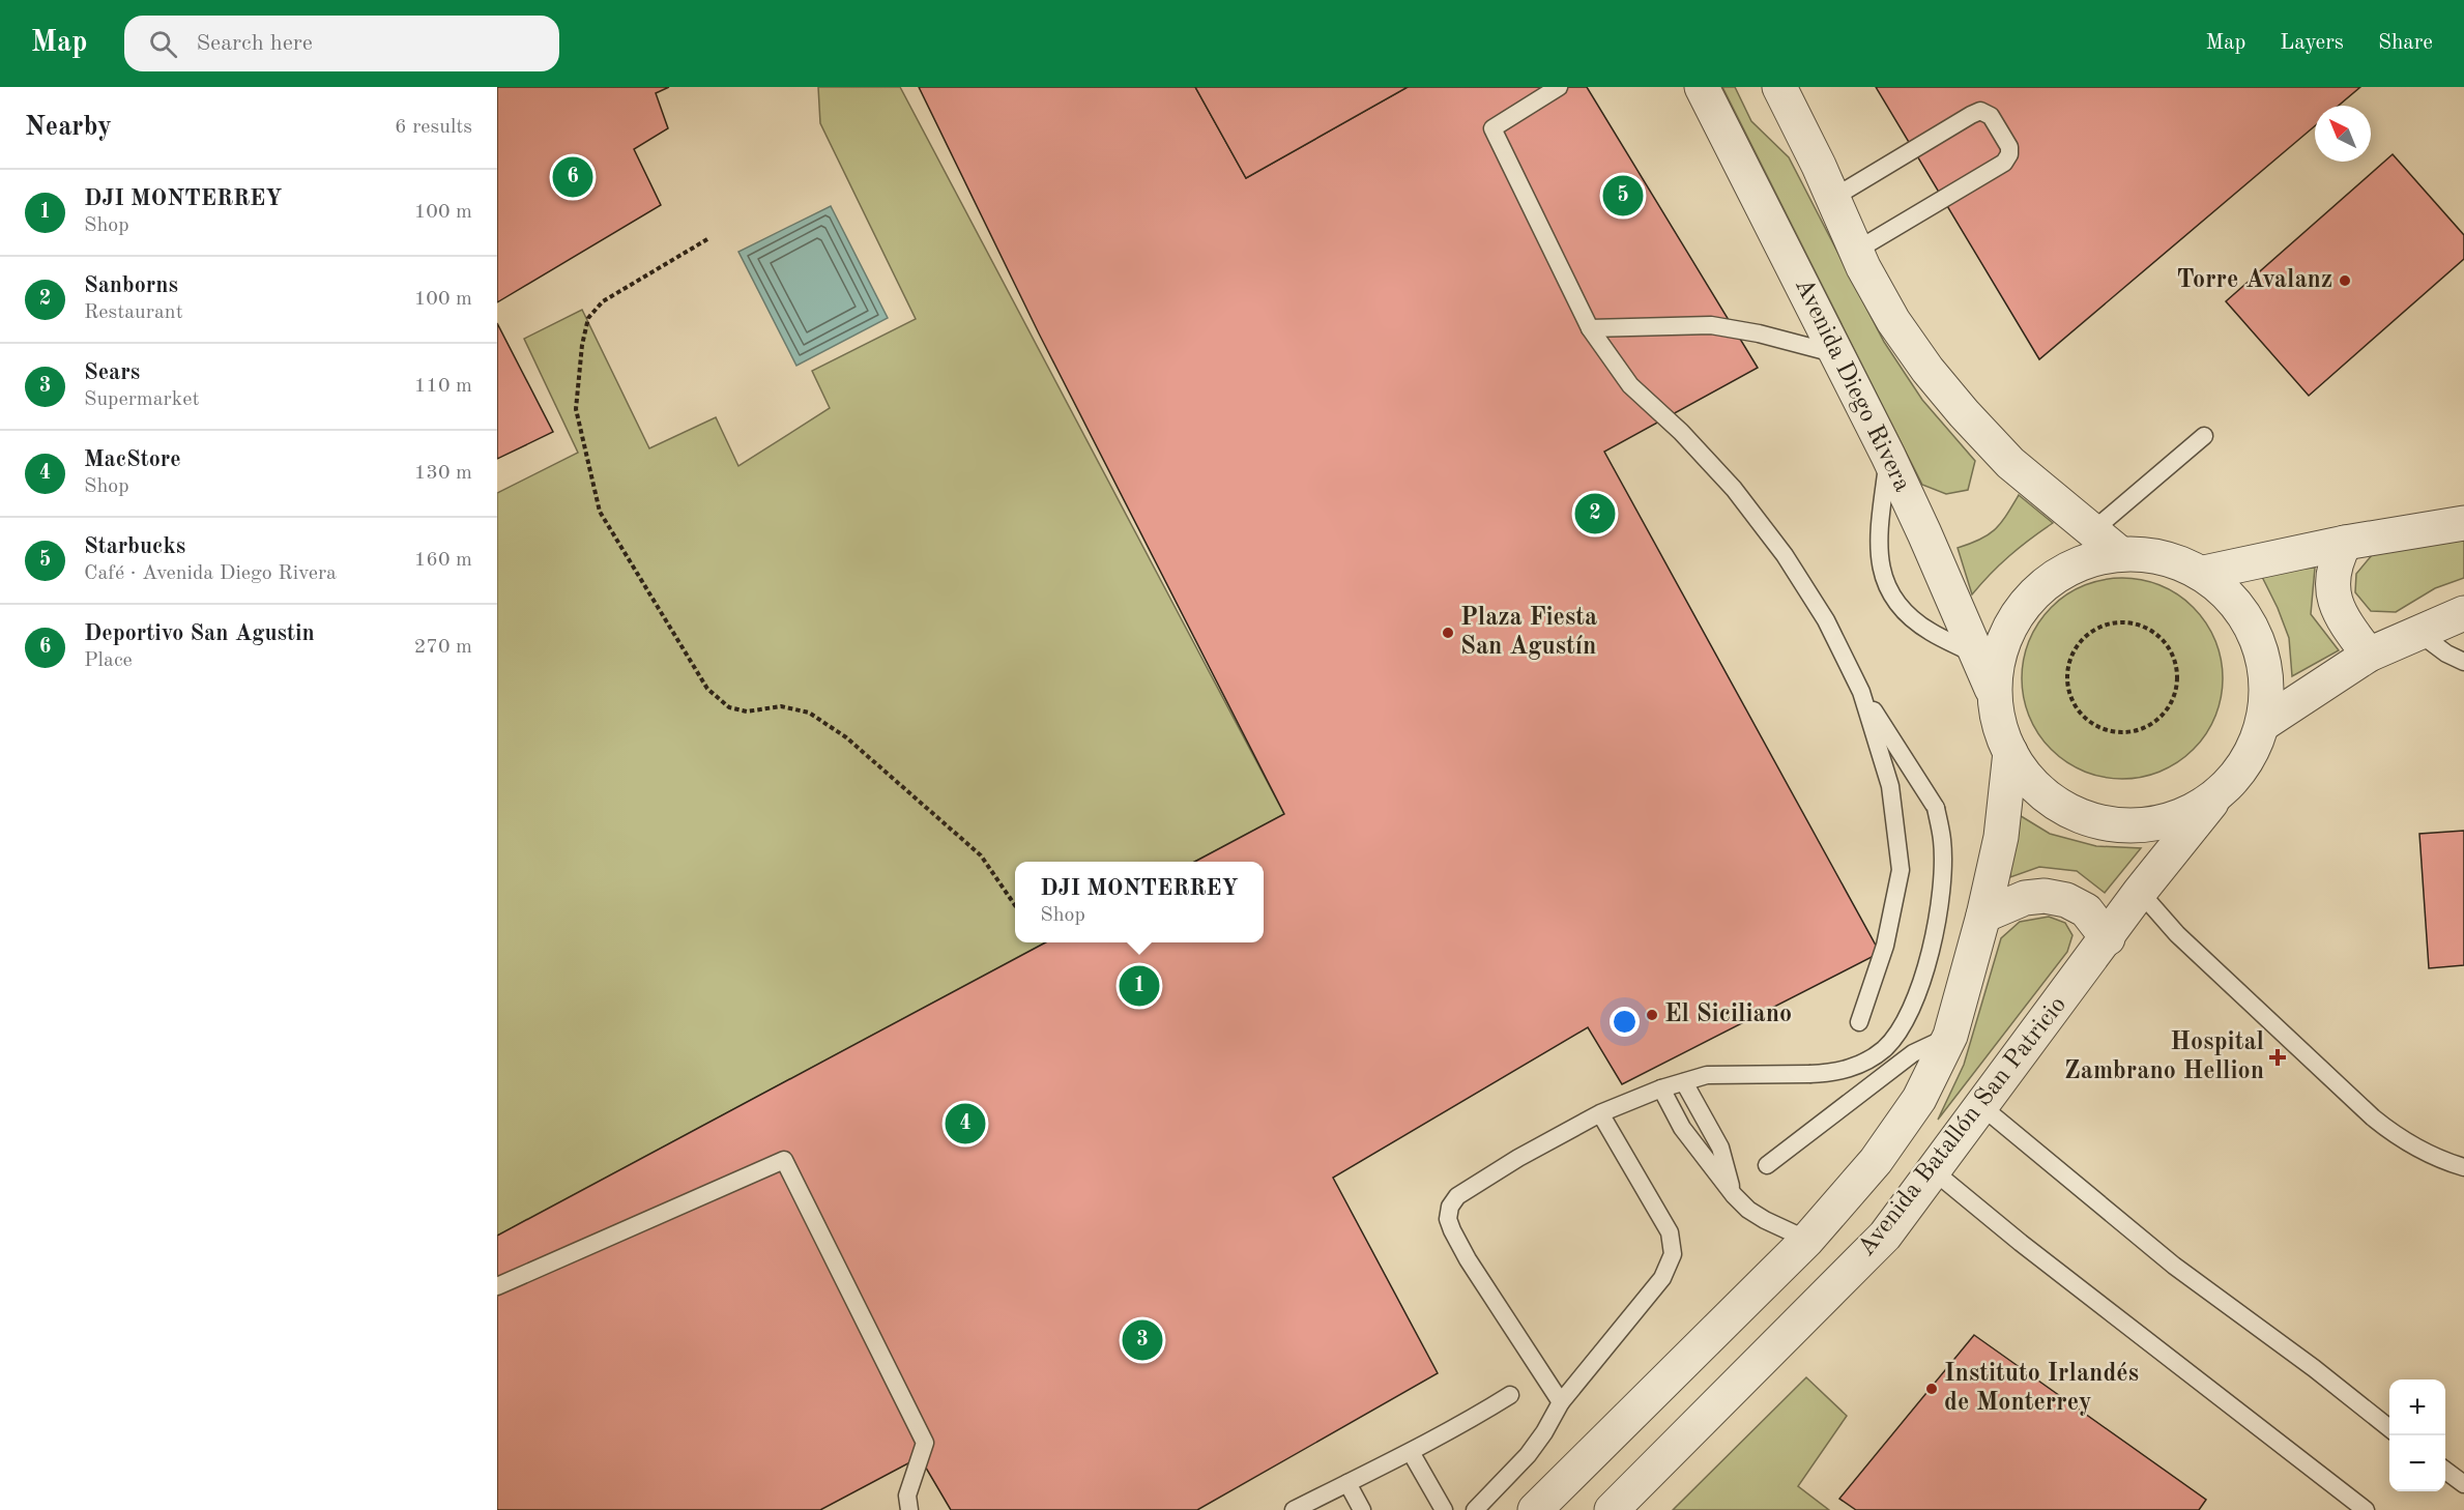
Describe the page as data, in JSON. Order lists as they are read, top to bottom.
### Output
{
  "streets": {
    "street": ["Avenida Diego Rivera", "Avenida Batallón San Patricio"]
  },
  "places": {
    "other": [
      "Torre Avalanz",
      "Plaza Fiesta San Agustín",
      "El Siciliano",
      "Instituto Irlandés de Monterrey"
    ],
    "health": ["Hospital Zambrano Hellion"]
  },
  "north": "top left",
  "page": {
    "header": "Map",
    "search": "Search here",
    "nav": ["Map", "Layers", "Share"],
    "heading": ["Nearby", "6 results"],
    "pins": [
      "6",
      "5",
      "2",
      "1",
      "4",
      "3"
    ],
    "list": [
      {
        "mark": "1",
        "name": "DJI MONTERREY",
        "note": "Shop",
        "value": "100 m"
      },
      {
        "mark": "2",
        "name": "Sanborns",
        "note": "Restaurant",
        "value": "100 m"
      },
      {
        "mark": "3",
        "name": "Sears",
        "note": "Supermarket",
        "value": "110 m"
      },
      {
        "mark": "4",
        "name": "MacStore",
        "note": "Shop",
        "value": "130 m"
      },
      {
        "mark": "5",
        "name": "Starbucks",
        "note": "Café · Avenida Diego Rivera",
        "value": "160 m"
      },
      {
        "mark": "6",
        "name": "Deportivo San Agustin",
        "note": "Place",
        "value": "270 m"
      }
    ],
    "popup": ["DJI MONTERREY", "Shop"],
    "map_buttons": ["+", "−"]
  }
}
